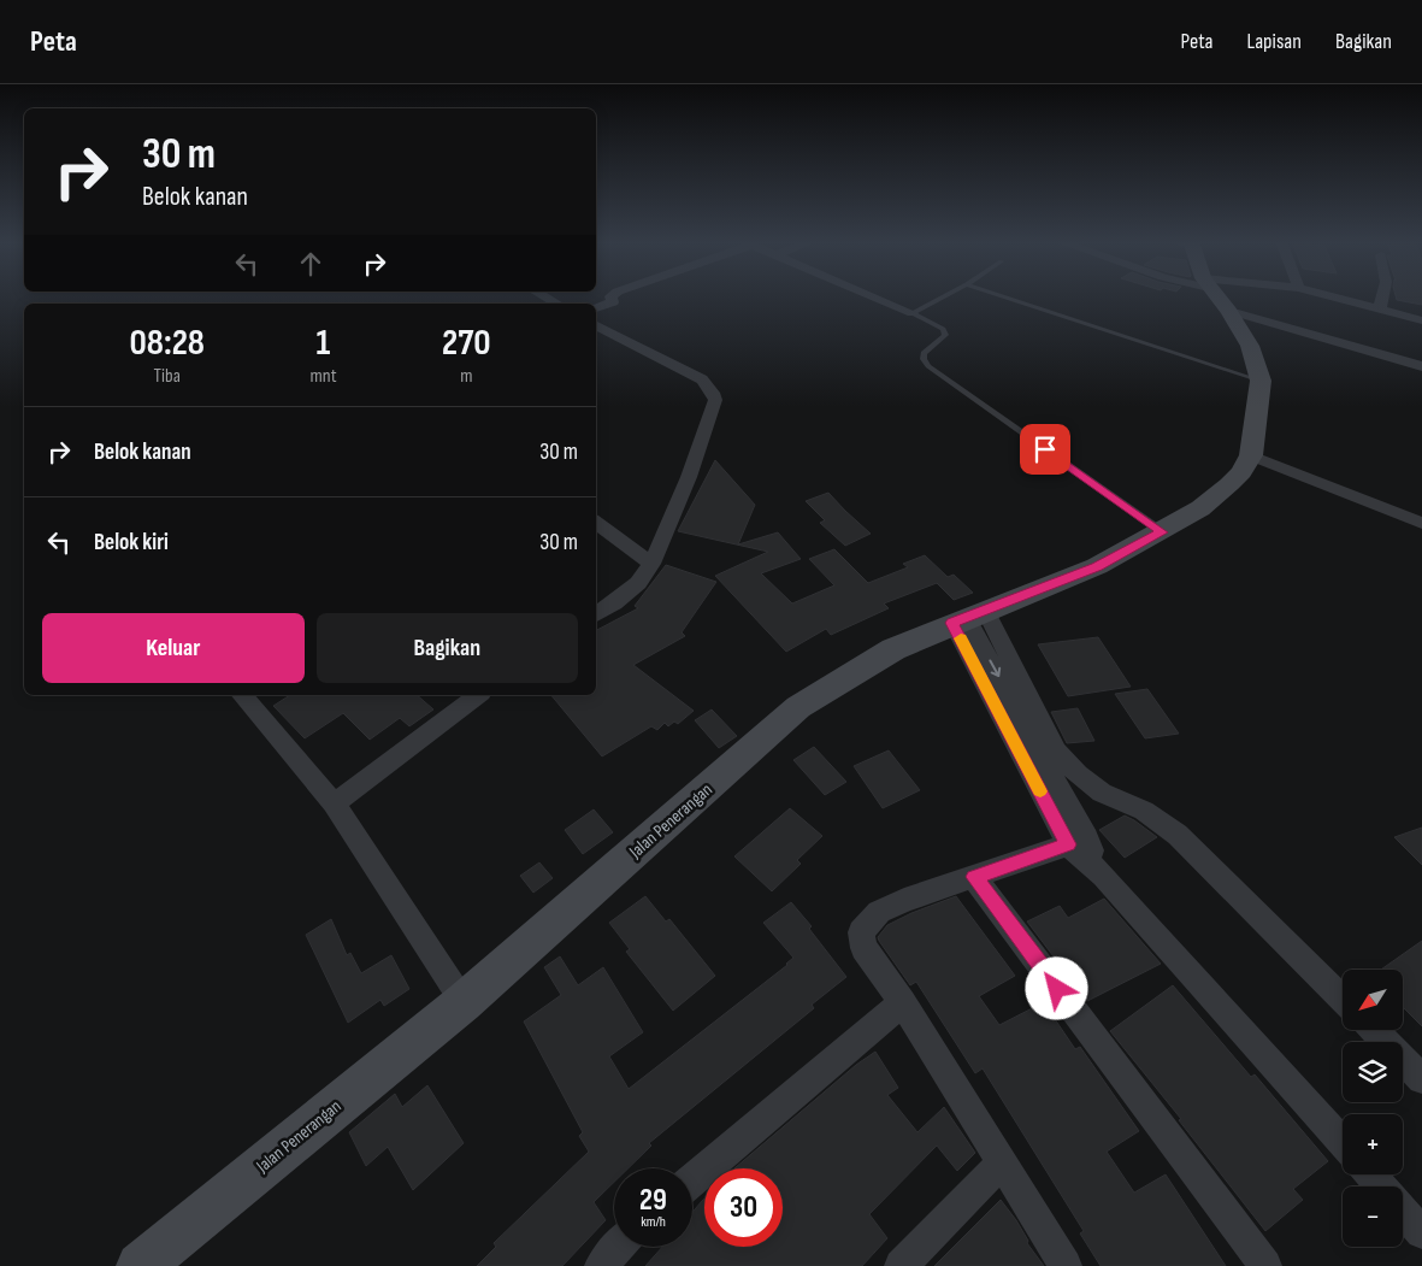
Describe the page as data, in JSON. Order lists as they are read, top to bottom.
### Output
{
  "streets": {
    "street": ["Jalan Penerangan"]
  },
  "north": "bottom left",
  "page": {
    "header": "Peta",
    "nav": ["Peta", "Lapisan", "Bagikan"],
    "turn": ["30 m", "Belok kanan"],
    "eta": [
      "08:28",
      "Tiba",
      "1",
      "mnt",
      "270",
      "m"
    ],
    "list": [
      {
        "name": "Belok kanan",
        "value": "30 m"
      },
      {
        "name": "Belok kiri",
        "value": "30 m"
      }
    ],
    "buttons": ["Keluar", "Bagikan"],
    "map_buttons": ["+", "−"],
    "speed": "29 km/h",
    "limit": "30"
  }
}
